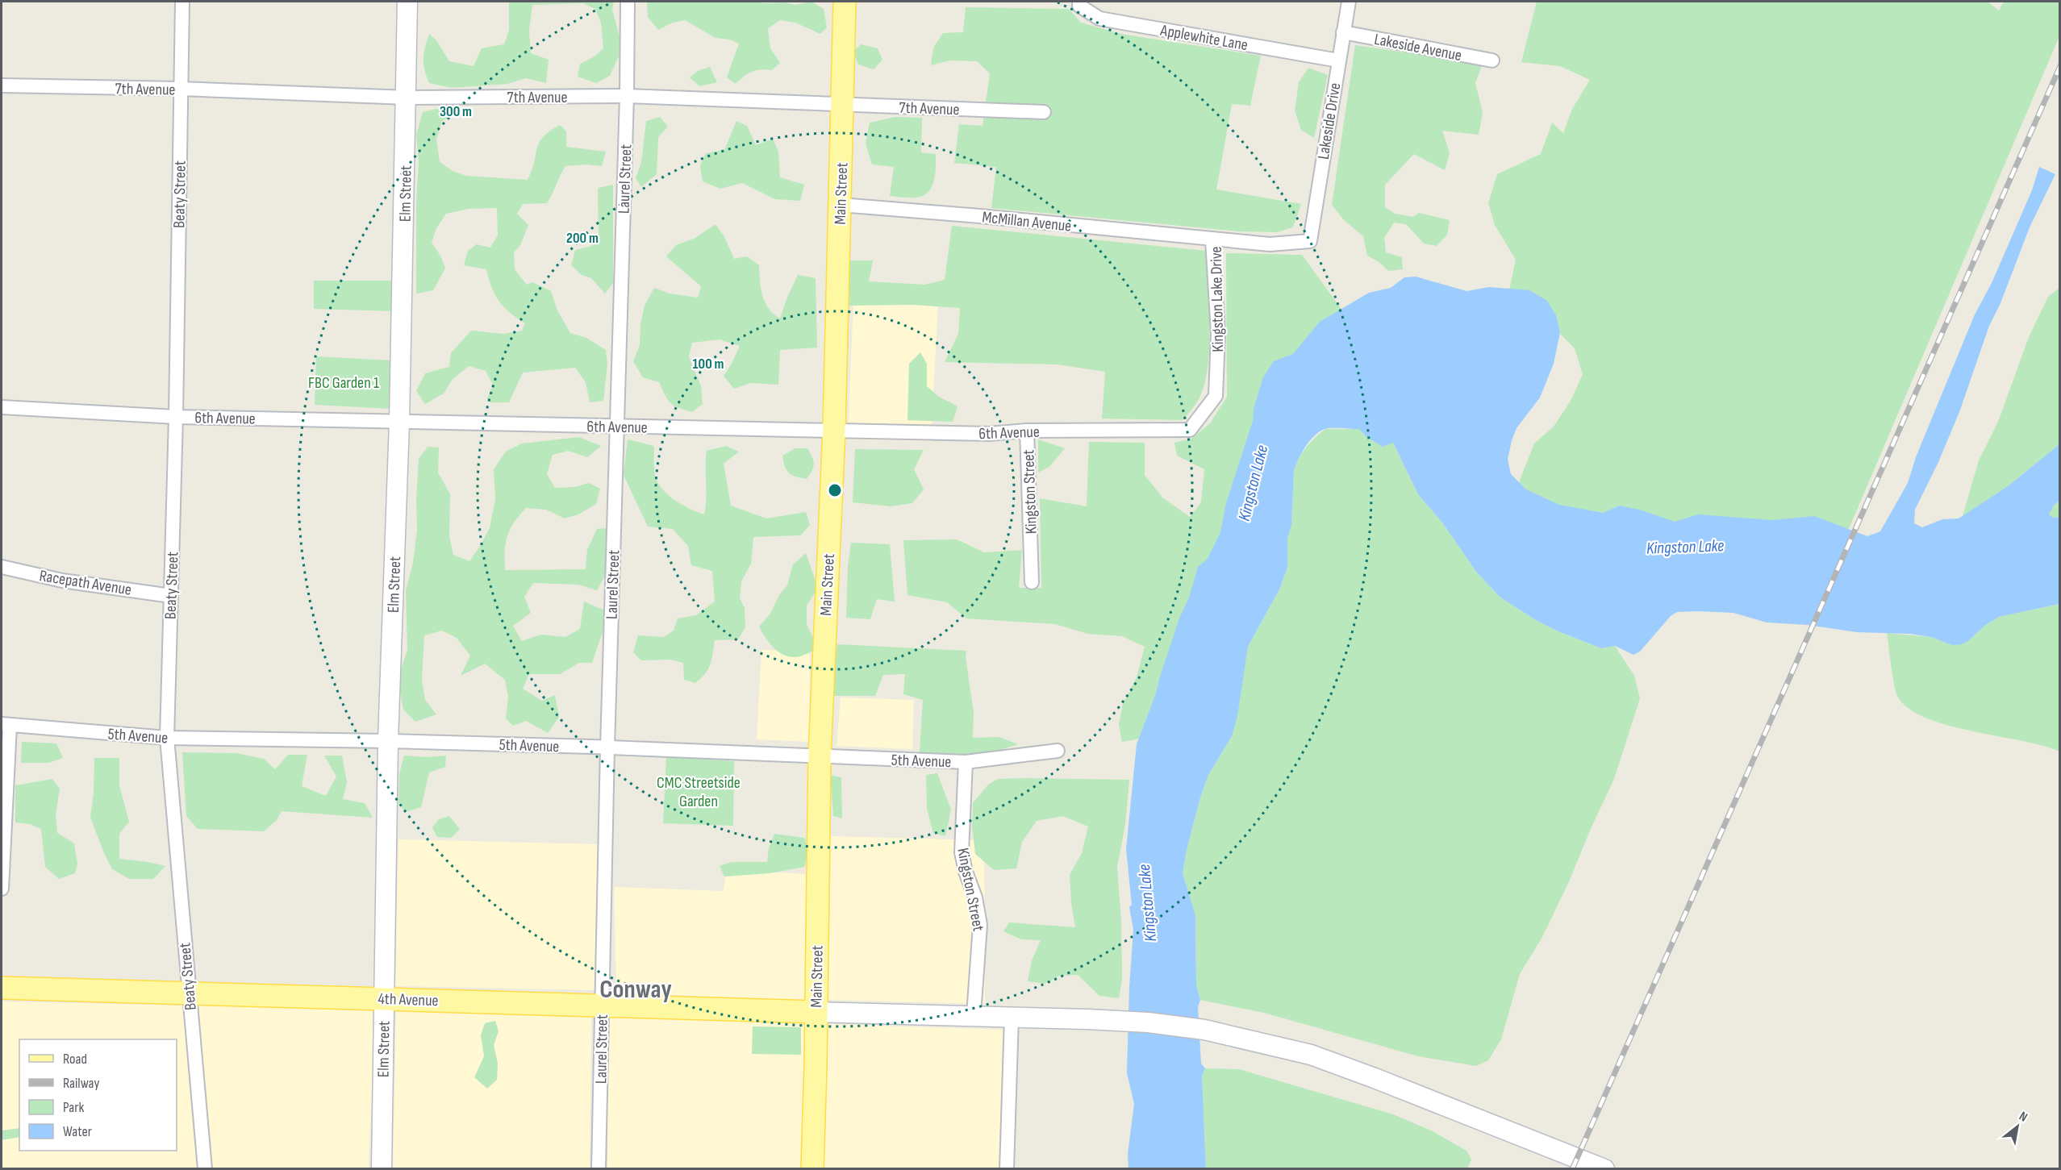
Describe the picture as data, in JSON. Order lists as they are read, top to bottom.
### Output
{
  "streets": {
    "main road": ["Main Street", "4th Avenue"],
    "street": [
      "Applewhite Lane",
      "Lakeside Avenue",
      "7th Avenue",
      "Lakeside Drive",
      "Laurel Street",
      "Elm Street",
      "Beaty Street",
      "McMillan Avenue",
      "Kingston Lake Drive",
      "6th Avenue",
      "Kingston Street",
      "Racepath Avenue",
      "5th Avenue"
    ]
  },
  "crossings": [
    ["Applewhite Lane", "Lakeside Drive"],
    ["Lakeside Avenue", "Lakeside Drive"],
    ["7th Avenue", "Laurel Street"],
    ["7th Avenue", "Elm Street"],
    ["7th Avenue", "Main Street"],
    ["7th Avenue", "Beaty Street"],
    ["Lakeside Drive", "Kingston Lake Drive"],
    ["Laurel Street", "6th Avenue"],
    ["Laurel Street", "5th Avenue"],
    ["Laurel Street", "4th Avenue"],
    ["Elm Street", "6th Avenue"],
    ["Elm Street", "5th Avenue"],
    ["Elm Street", "4th Avenue"],
    ["Main Street", "McMillan Avenue"],
    ["Main Street", "6th Avenue"],
    ["Main Street", "5th Avenue"],
    ["Main Street", "4th Avenue"],
    ["Beaty Street", "6th Avenue"],
    ["Beaty Street", "Racepath Avenue"],
    ["Beaty Street", "5th Avenue"],
    ["Beaty Street", "4th Avenue"],
    ["McMillan Avenue", "Kingston Lake Drive"],
    ["Kingston Lake Drive", "6th Avenue"],
    ["6th Avenue", "Kingston Street"],
    ["Kingston Street", "5th Avenue"]
  ],
  "districts": ["Conway"],
  "water": ["Kingston Lake"],
  "parks": ["FBC Garden 1", "CMC Streetside Garden"],
  "legend": [
    "Road",
    "Railway",
    "Park",
    "Water"
  ],
  "north": "top right",
  "rings": ["300 m", "200 m", "100 m"]
}
